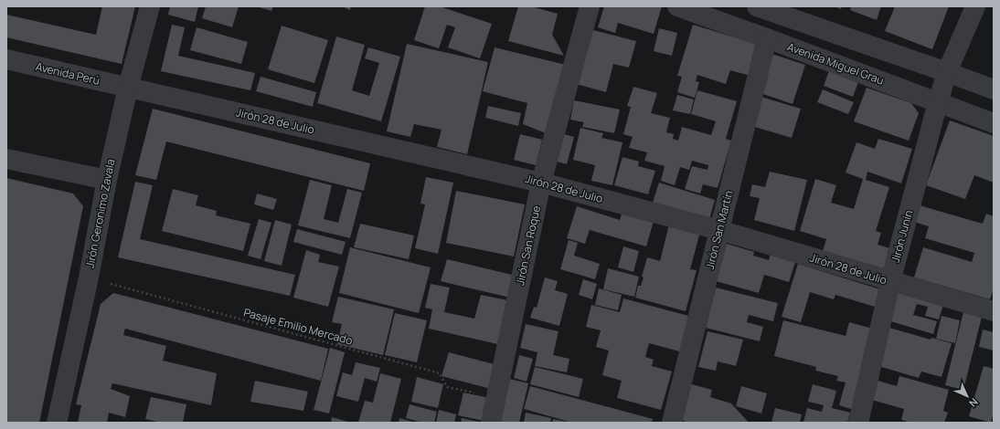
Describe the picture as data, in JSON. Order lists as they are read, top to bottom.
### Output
{
  "streets": {
    "street": [
      "Avenida Miguel Grau",
      "Avenida Perú",
      "Jirón 28 de Julio",
      "Jirón Geronimo Zavala",
      "Jirón San Martín",
      "Jirón Junín",
      "Jirón San Roque"
    ],
    "path": ["Pasaje Emilio Mercado"]
  },
  "crossings": [
    ["Avenida Miguel Grau", "Jirón San Martín"],
    ["Avenida Miguel Grau", "Jirón Junín"],
    ["Avenida Perú", "Jirón 28 de Julio"],
    ["Avenida Perú", "Jirón Geronimo Zavala"],
    ["Jirón 28 de Julio", "Jirón Geronimo Zavala"],
    ["Jirón 28 de Julio", "Jirón San Martín"],
    ["Jirón 28 de Julio", "Jirón Junín"],
    ["Jirón 28 de Julio", "Jirón San Roque"],
    ["Jirón Geronimo Zavala", "Pasaje Emilio Mercado"],
    ["Jirón San Roque", "Pasaje Emilio Mercado"]
  ],
  "north": "bottom right"
}
